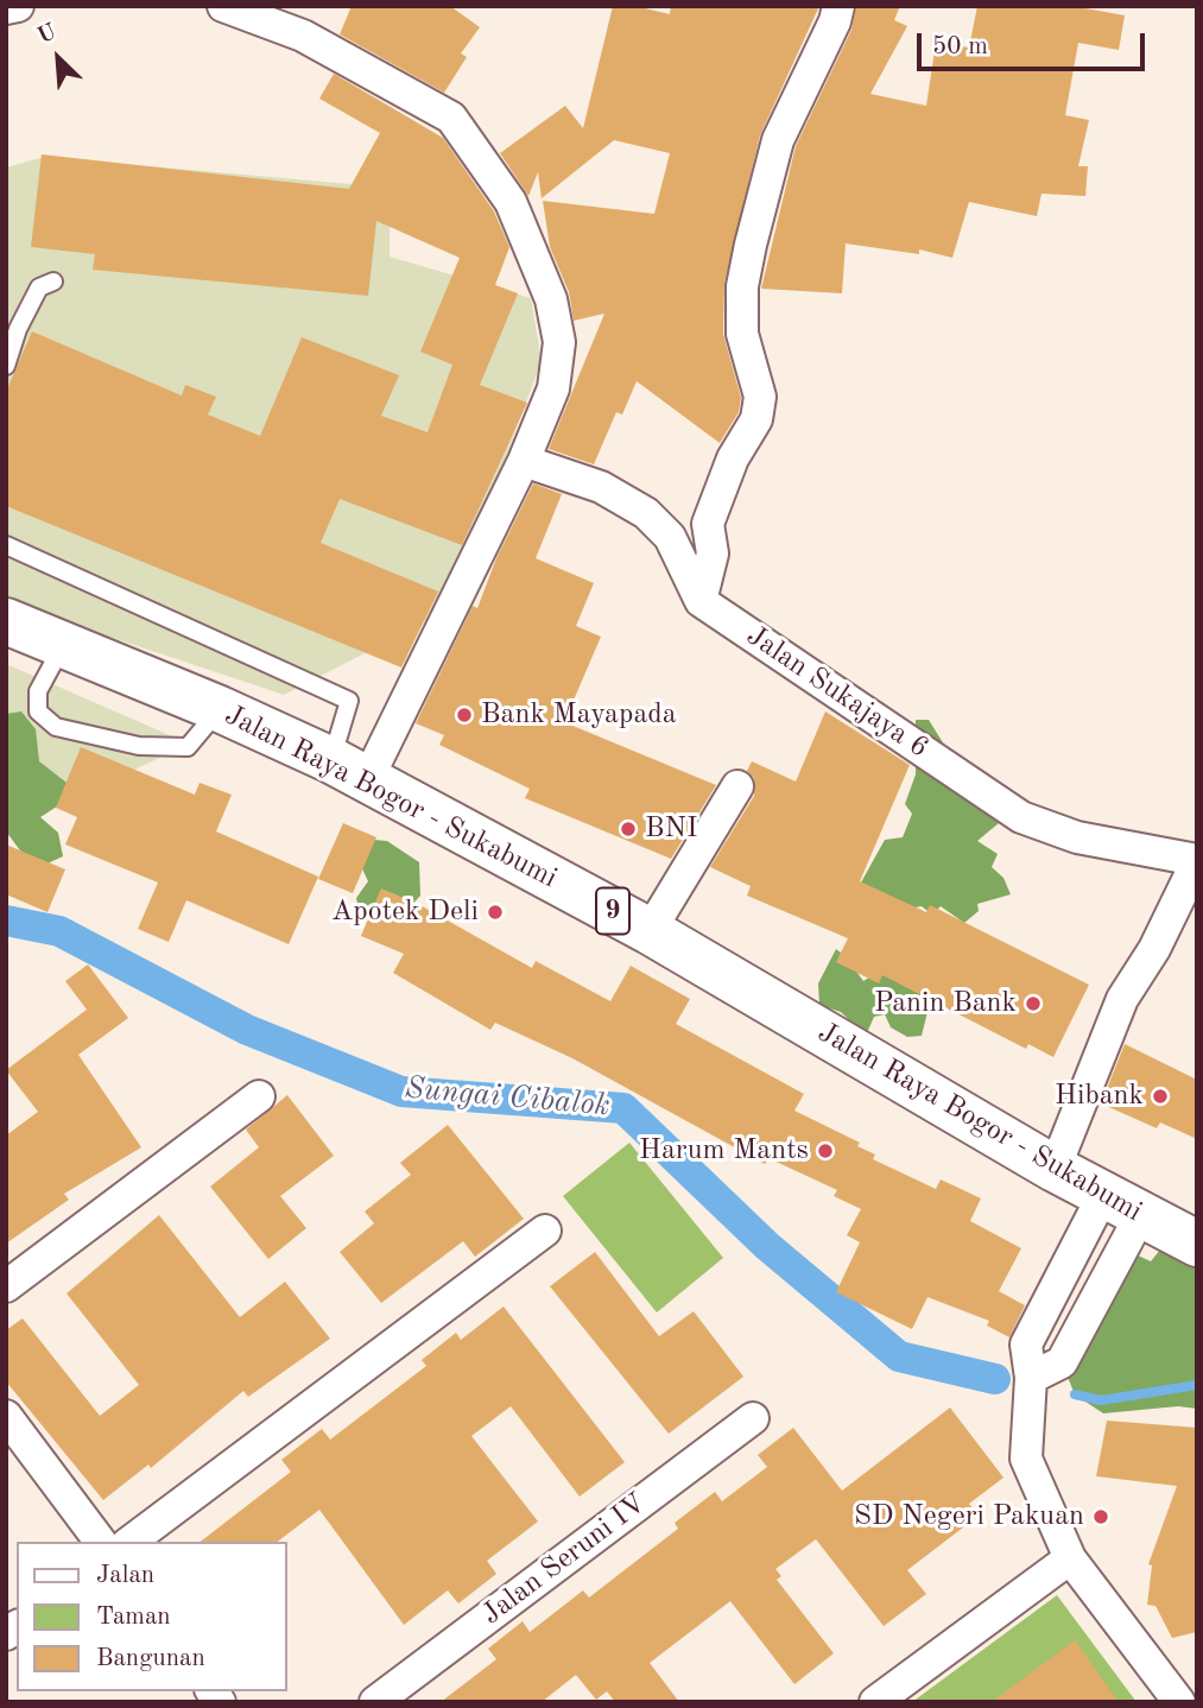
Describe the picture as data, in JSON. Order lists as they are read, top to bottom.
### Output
{
  "streets": {
    "highway": ["Jalan Raya Bogor - Sukabumi", "9"],
    "street": ["Jalan Sukajaya 6", "Jalan Seruni IV"]
  },
  "water": ["Sungai Cibalok"],
  "places": [
    "Bank Mayapada",
    "BNI",
    "Apotek Deli",
    "Panin Bank",
    "Hibank",
    "Harum Mants",
    "SD Negeri Pakuan"
  ],
  "legend": ["Jalan", "Taman", "Bangunan"],
  "scale_bar": "50 m",
  "north": "top left"
}
